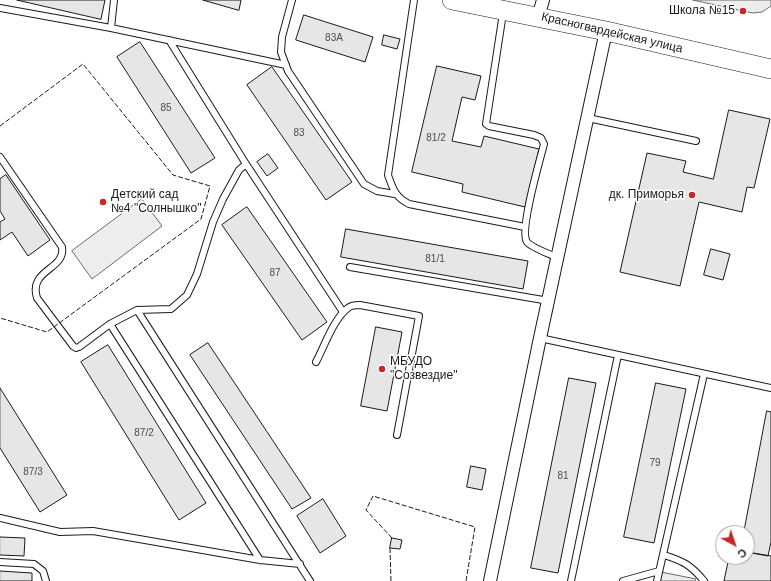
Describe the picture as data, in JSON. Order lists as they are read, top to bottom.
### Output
{
  "streets": {
    "main road": ["Красногвардейская улица"]
  },
  "places": [
    "Школа №15",
    "дк. Приморья",
    "Детский сад №4 \"Солнышко\"",
    "МБУДО \"Созвездие\""
  ],
  "house_numbers": [
    "83А",
    "85",
    "83",
    "81/2",
    "81/1",
    "87",
    "87/2",
    "79",
    "87/3",
    "81"
  ],
  "north": "bottom right"
}
